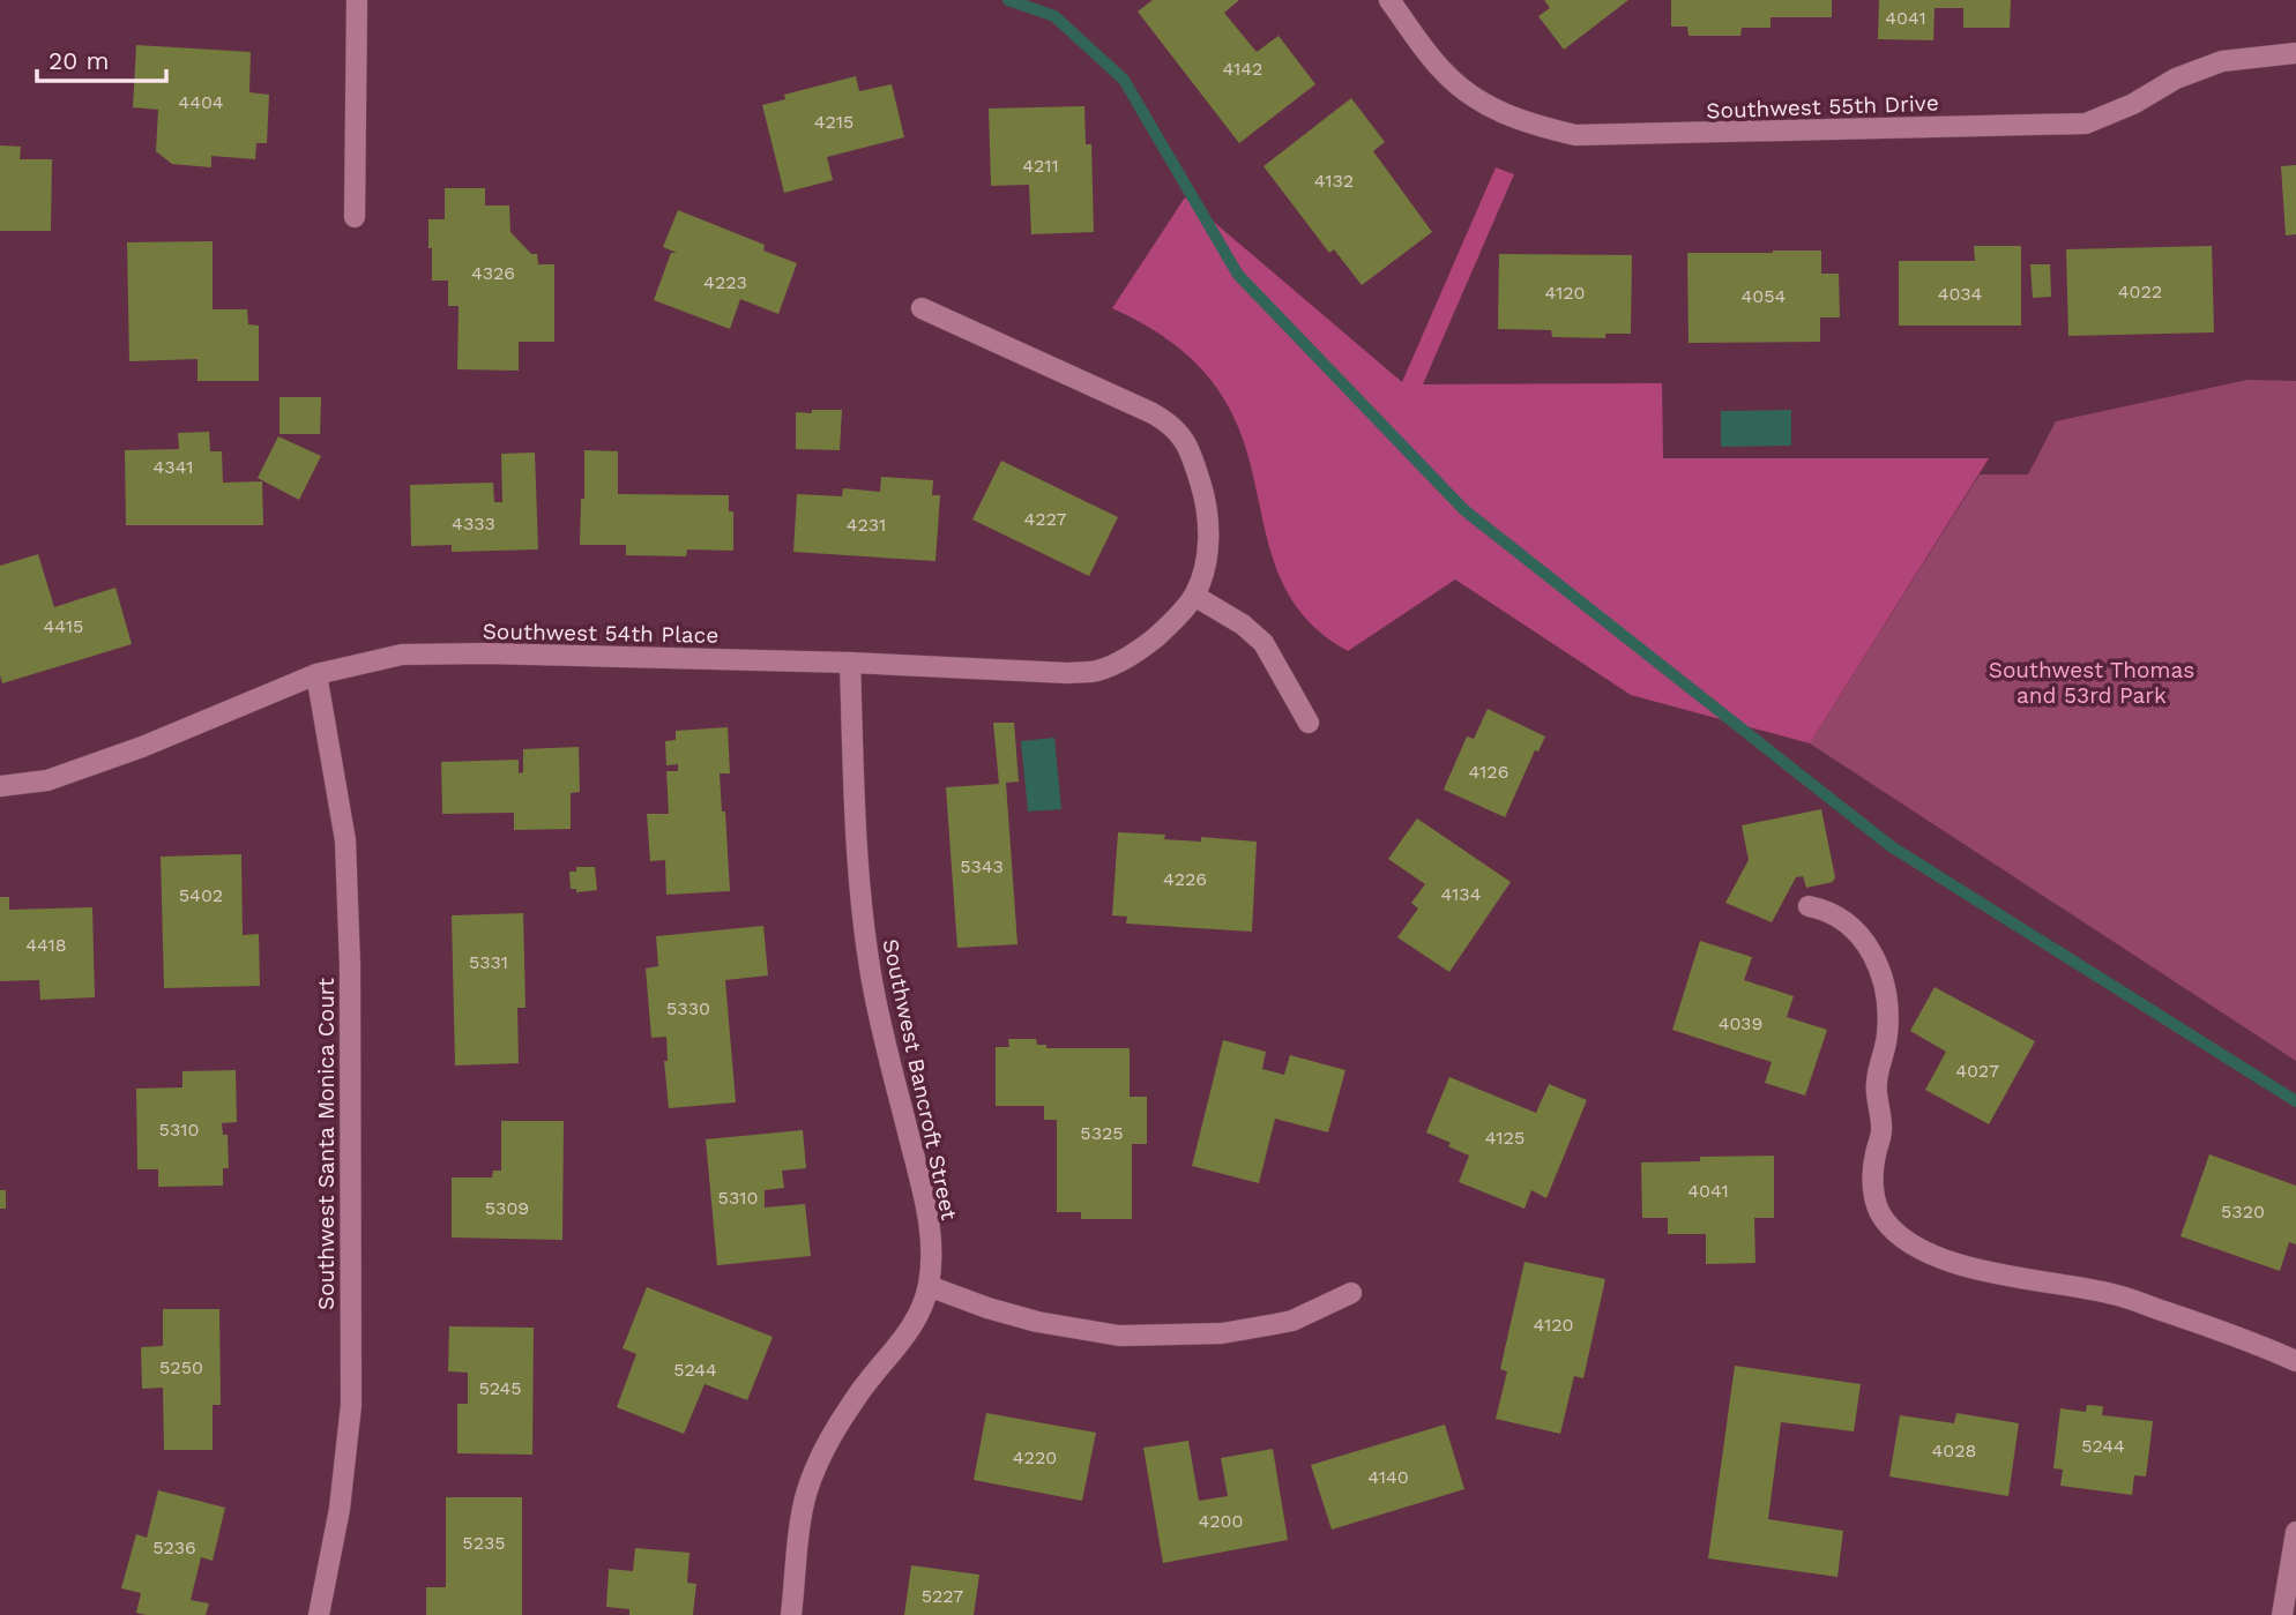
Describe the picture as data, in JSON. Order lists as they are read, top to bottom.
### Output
{
  "streets": {
    "street": [
      "Southwest 55th Drive",
      "Southwest 54th Place",
      "Southwest Bancroft Street",
      "Southwest Santa Monica Court"
    ]
  },
  "crossings": [
    ["Southwest 54th Place", "Southwest Bancroft Street"],
    ["Southwest 54th Place", "Southwest Santa Monica Court"]
  ],
  "parks": ["Southwest Thomas and 53rd Park"],
  "house_numbers": [
    "4041",
    "4142",
    "4404",
    "4215",
    "4211",
    "4132",
    "4326",
    "4223",
    "4022",
    "4120",
    "4034",
    "4054",
    "4341",
    "4227",
    "4333",
    "4231",
    "4415",
    "4126",
    "5343",
    "4226",
    "4134",
    "5402",
    "4418",
    "5331",
    "5330",
    "4039",
    "4027",
    "5310",
    "5325",
    "4125",
    "4041",
    "5310",
    "5309",
    "5320",
    "4120",
    "5250",
    "5244",
    "5245",
    "5244",
    "4028",
    "4220",
    "4140",
    "4200",
    "5235",
    "5236",
    "5227"
  ],
  "scale_bar": "20 m"
}
